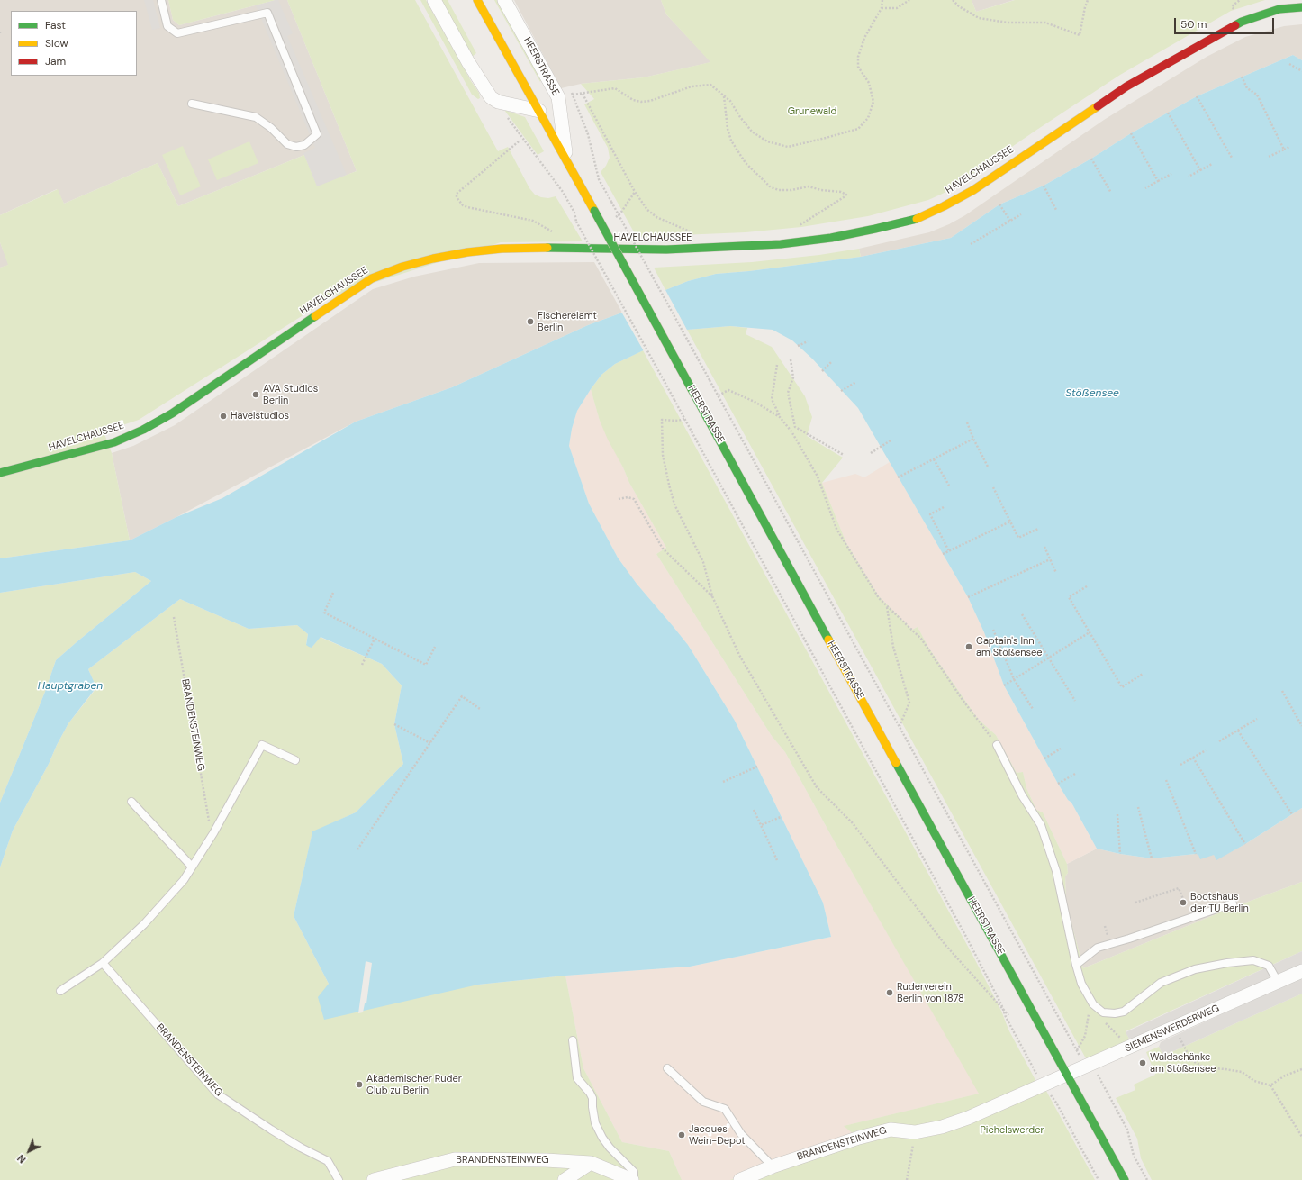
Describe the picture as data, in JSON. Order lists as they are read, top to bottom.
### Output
{
  "streets": {
    "street": [
      "HEERSTRASSE",
      "HAVELCHAUSSEE",
      "BRANDENSTEINWEG",
      "SIEMENSWERDERWEG"
    ]
  },
  "crossings": [
    ["HEERSTRASSE", "BRANDENSTEINWEG"],
    ["HEERSTRASSE", "SIEMENSWERDERWEG"],
    ["BRANDENSTEINWEG", "SIEMENSWERDERWEG"]
  ],
  "water": ["Stößensee", "Hauptgraben"],
  "parks": ["Grunewald", "Pichelswerder"],
  "places": [
    "Fischereiamt Berlin",
    "AVA Studios Berlin",
    "Havelstudios",
    "Captain's Inn am Stößensee",
    "Bootshaus der TU Berlin",
    "Ruderverein Berlin von 1878",
    "Waldschänke am Stößensee",
    "Akademischer Ruder Club zu Berlin",
    "Jacques' Wein-Depot"
  ],
  "legend": ["Fast", "Slow", "Jam"],
  "scale_bar": "50 m",
  "north": "bottom left"
}
